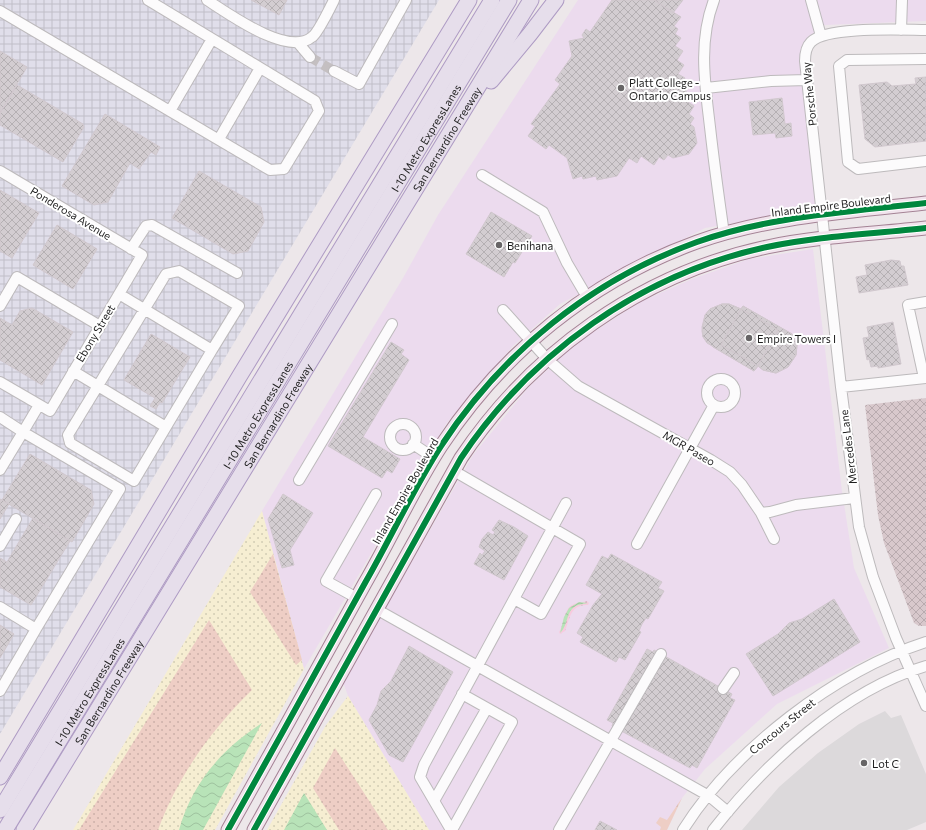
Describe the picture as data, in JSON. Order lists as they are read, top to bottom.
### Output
{
  "streets": {
    "highway": ["I-10 Metro ExpressLanes", "San Bernardino Freeway"],
    "main road": ["Inland Empire Boulevard"],
    "street": [
      "Porsche Way",
      "Ponderosa Avenue",
      "Ebony Street",
      "Mercedes Lane",
      "MGR Paseo",
      "Concours Street"
    ]
  },
  "crossings": [
    ["Porsche Way", "Inland Empire Boulevard"],
    ["Porsche Way", "Mercedes Lane"],
    ["Inland Empire Boulevard", "Mercedes Lane"],
    ["Inland Empire Boulevard", "MGR Paseo"],
    ["Ponderosa Avenue", "Ebony Street"],
    ["Mercedes Lane", "Concours Street"]
  ],
  "places": [
    "Platt College - Ontario Campus",
    "Benihana",
    "Empire Towers I",
    "Lot C"
  ]
}
